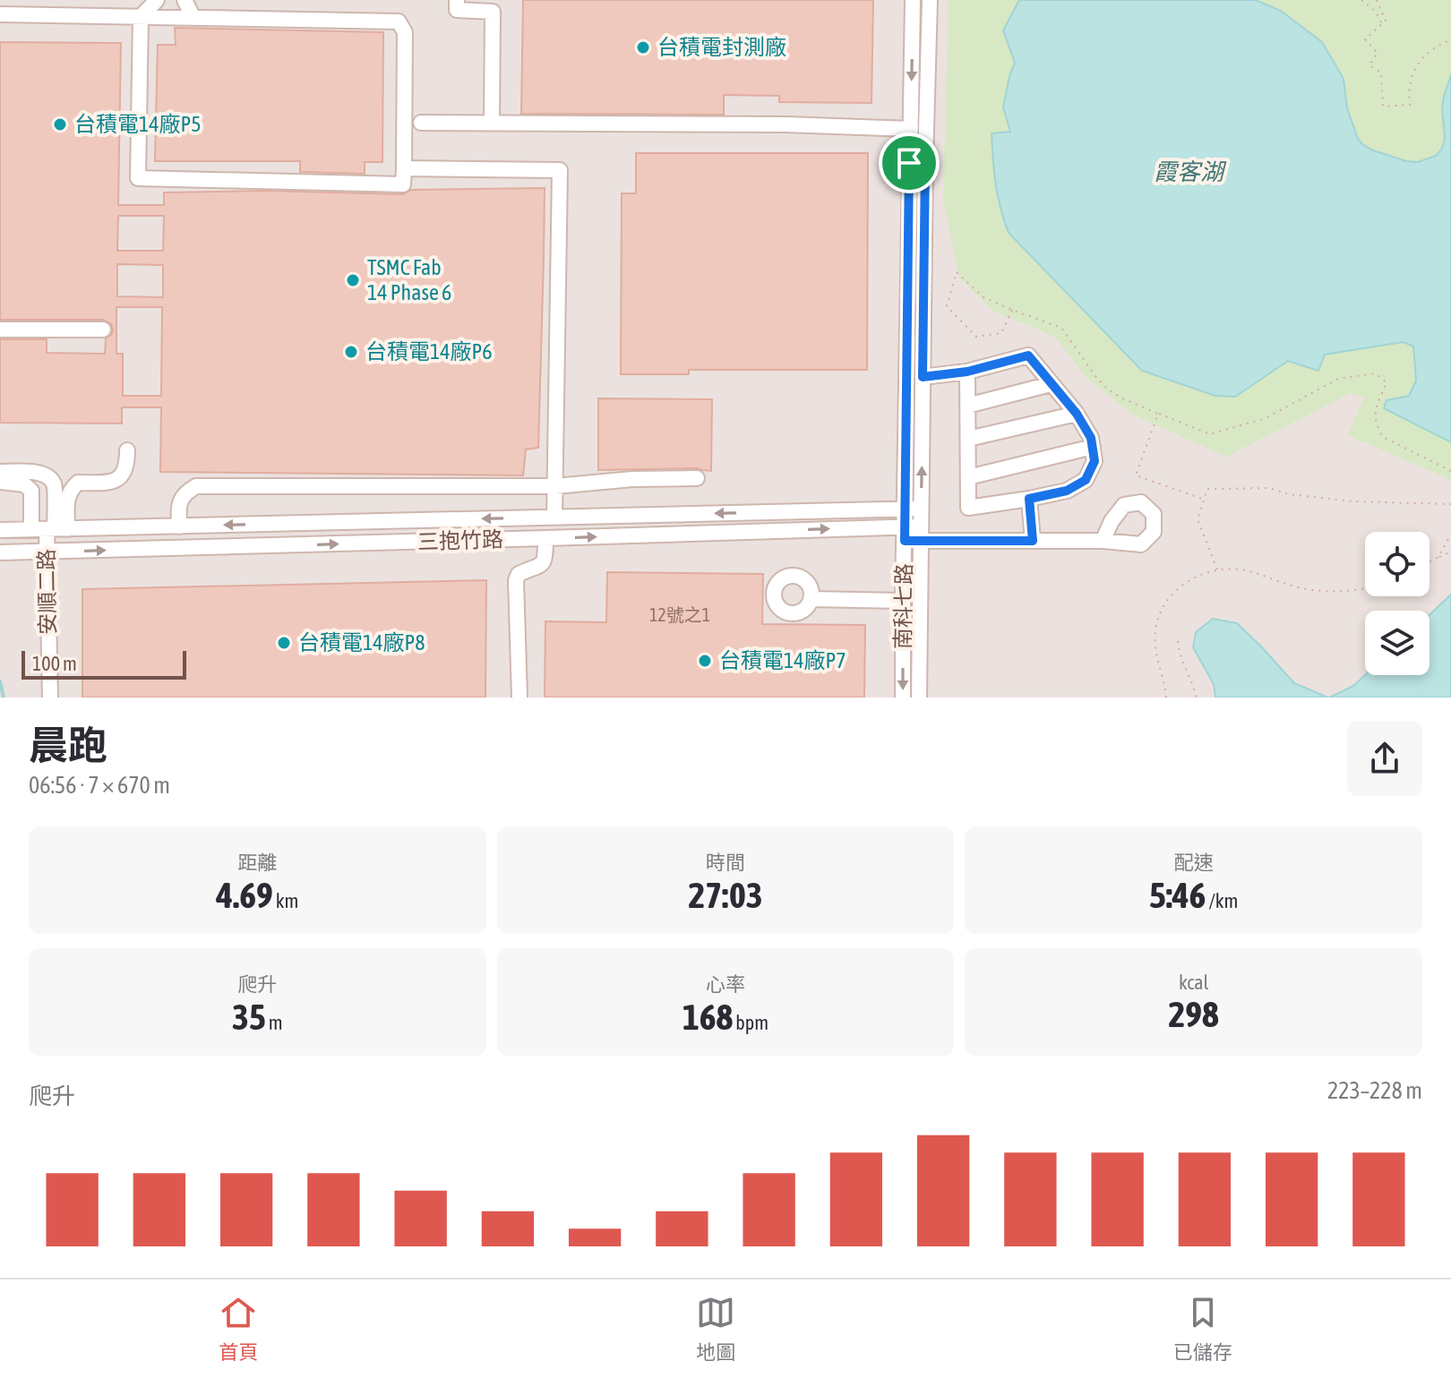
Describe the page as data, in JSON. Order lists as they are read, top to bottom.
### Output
{
  "streets": {
    "street": ["三抱竹路", "安順二路", "南科七路"]
  },
  "crossings": [
    ["三抱竹路", "安順二路"],
    ["三抱竹路", "南科七路"]
  ],
  "water": ["霞客湖"],
  "places": [
    "台積電封測廠",
    "台積電14廠P5",
    "TSMC Fab 14 Phase 6",
    "台積電14廠P6",
    "台積電14廠P8",
    "台積電14廠P7"
  ],
  "house_numbers": ["12號之1"],
  "scale_bar": "100 m",
  "page": {
    "scale": "100 m",
    "heading": ["晨跑", "06:56 · 7 × 670 m"],
    "stats": [
      ["距離", "4.69 km"],
      ["時間", "27:03"],
      ["配速", "5:46 /km"],
      ["爬升", "35 m"],
      ["心率", "168 bpm"],
      ["kcal", "298"]
    ],
    "chart": ["爬升", "223–228 m"],
    "tabs": ["首頁", "地圖", "已儲存"]
  }
}
